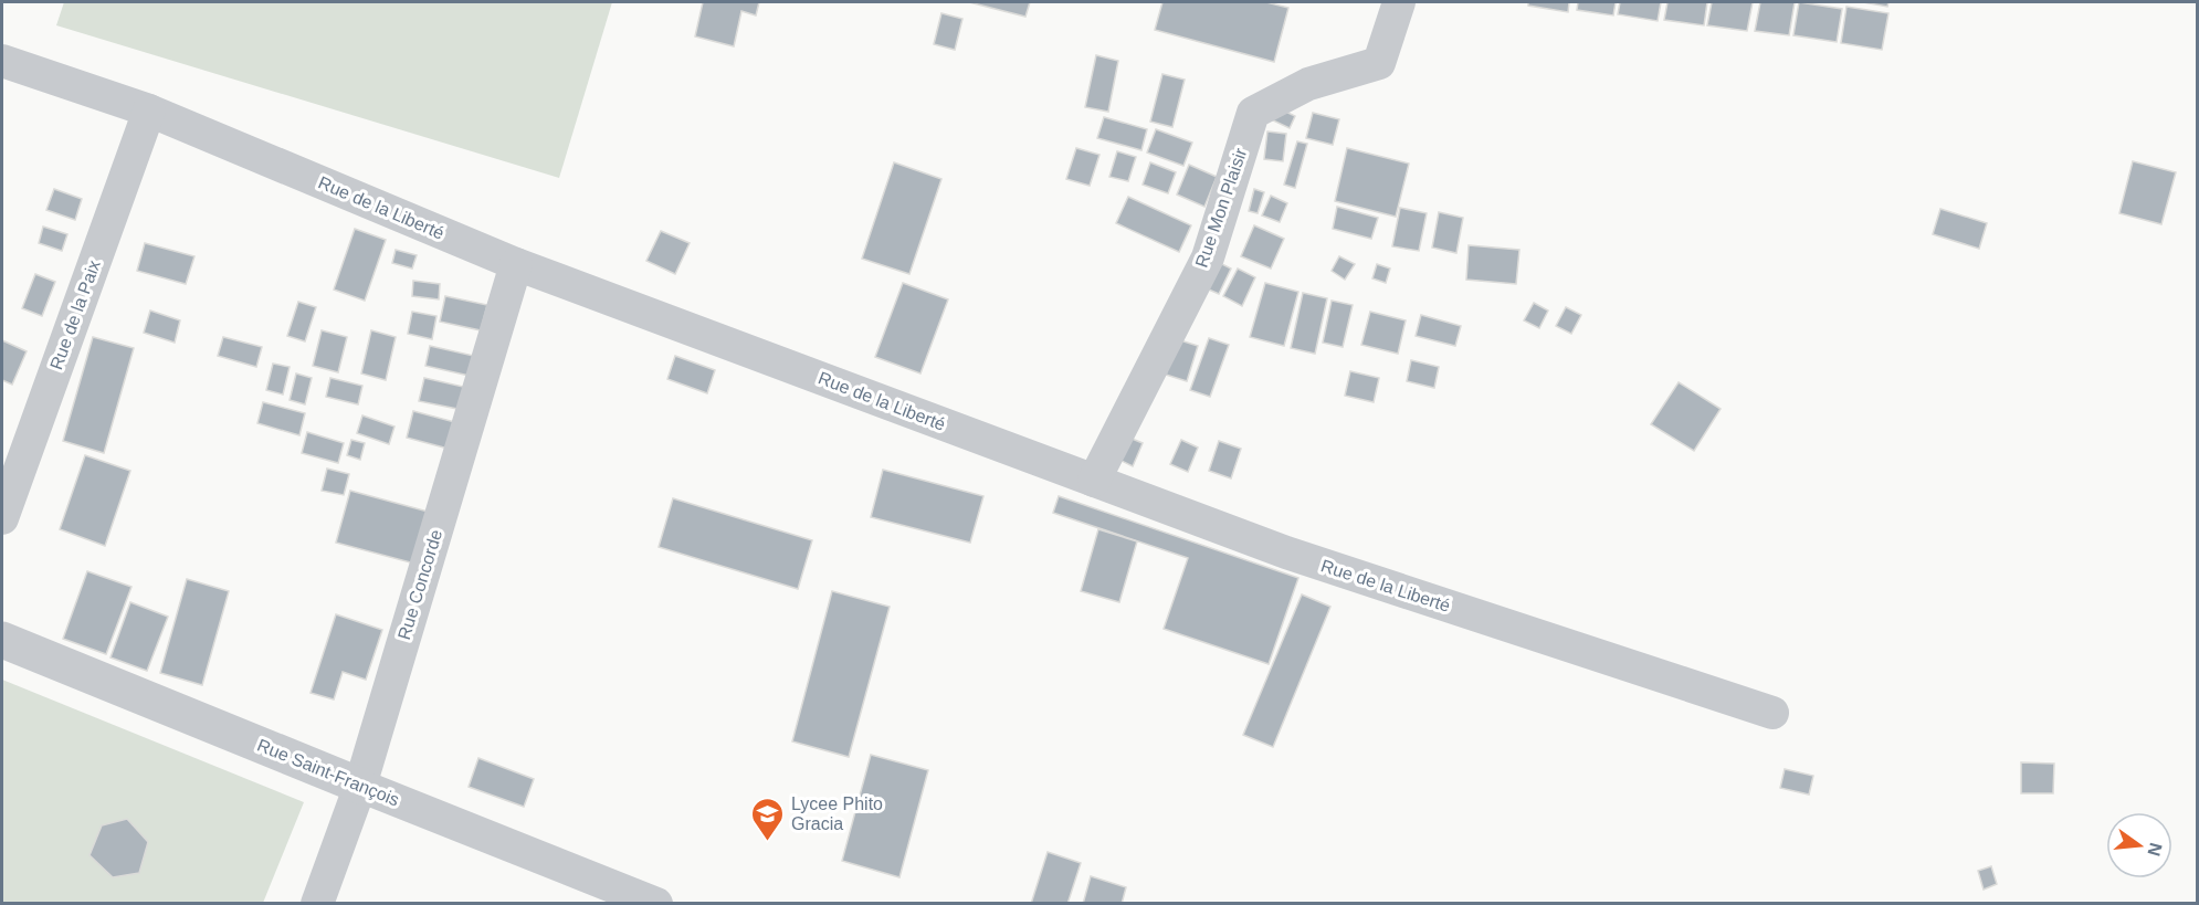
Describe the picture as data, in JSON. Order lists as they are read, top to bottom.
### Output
{
  "streets": {
    "street": [
      "Rue de la Liberté",
      "Rue Mon Plaisir",
      "Rue de la Paix",
      "Rue Concorde",
      "Rue Saint-François"
    ]
  },
  "crossings": [
    ["Rue de la Liberté", "Rue Mon Plaisir"],
    ["Rue de la Liberté", "Rue de la Paix"],
    ["Rue de la Liberté", "Rue Concorde"],
    ["Rue Concorde", "Rue Saint-François"]
  ],
  "places": {
    "school or university": ["Lycee Phito Gracia"]
  },
  "north": "right"
}
